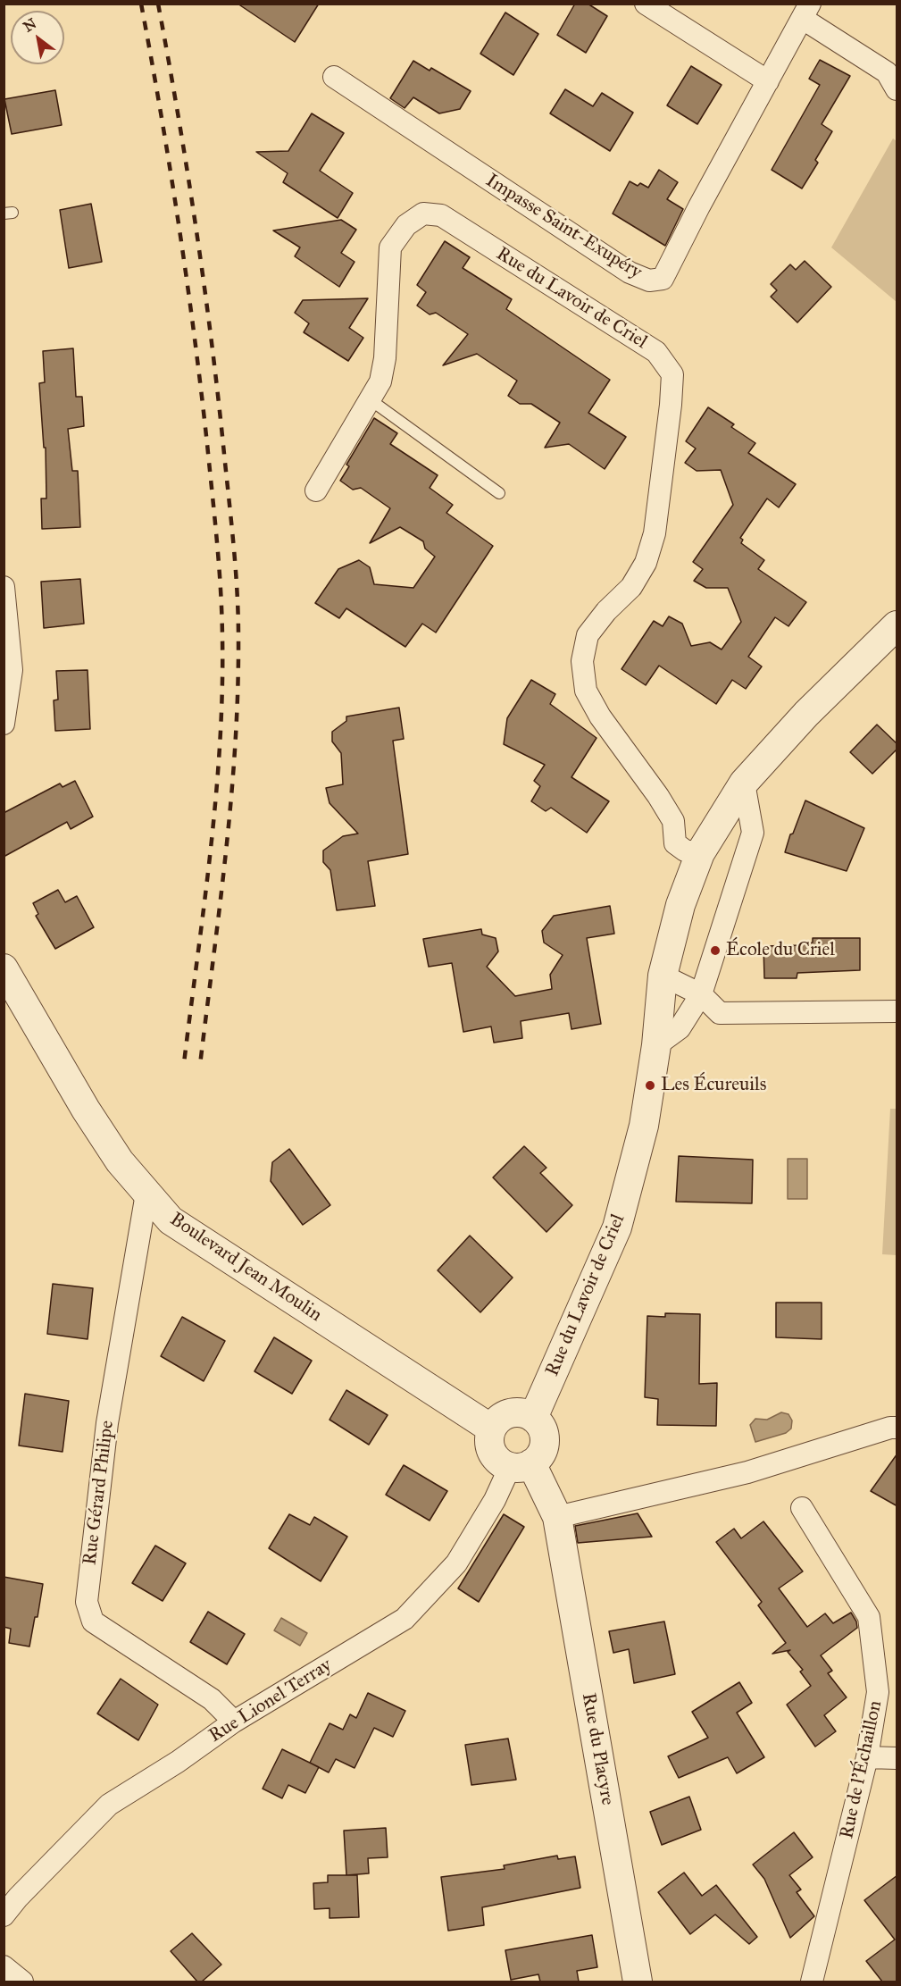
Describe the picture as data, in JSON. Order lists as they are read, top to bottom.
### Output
{
  "streets": {
    "street": [
      "Impasse Saint-Exupéry",
      "Rue du Lavoir de Criel",
      "Boulevard Jean Moulin",
      "Rue Gérard Philipe",
      "Rue Lionel Terray",
      "Rue du Placyre",
      "Rue de l'Échaillon"
    ]
  },
  "crossings": [
    ["Rue du Lavoir de Criel", "Boulevard Jean Moulin"],
    ["Rue du Lavoir de Criel", "Rue Lionel Terray"],
    ["Rue du Lavoir de Criel", "Rue du Placyre"],
    ["Boulevard Jean Moulin", "Rue Gérard Philipe"],
    ["Boulevard Jean Moulin", "Rue Lionel Terray"],
    ["Boulevard Jean Moulin", "Rue du Placyre"],
    ["Rue Gérard Philipe", "Rue Lionel Terray"],
    ["Rue Lionel Terray", "Rue du Placyre"]
  ],
  "places": ["École du Criel", "Les Écureuils"],
  "north": "top left"
}
